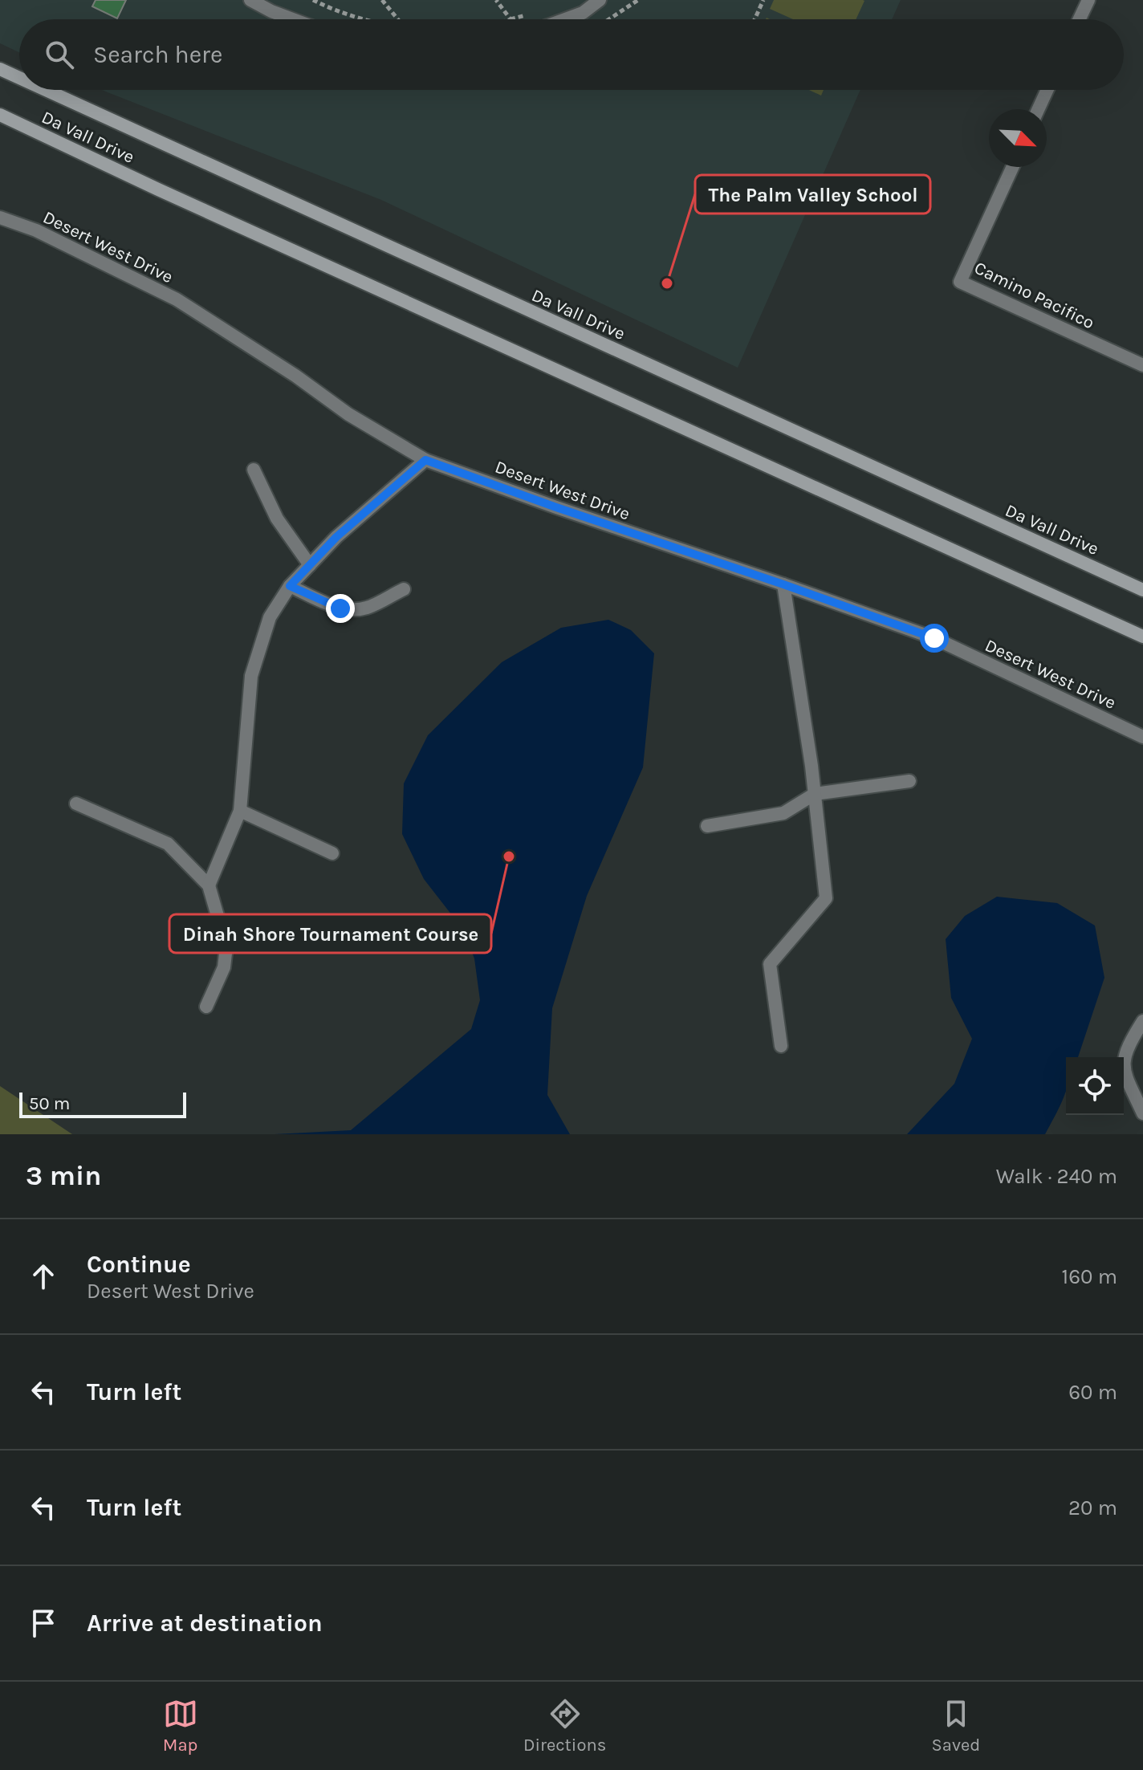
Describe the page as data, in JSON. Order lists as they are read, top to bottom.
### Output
{
  "streets": {
    "main road": ["Da Vall Drive"],
    "street": ["Desert West Drive", "Camino Pacifico"]
  },
  "places": ["The Palm Valley School", "Dinah Shore Tournament Course"],
  "scale_bar": "50 m",
  "north": "bottom right",
  "page": {
    "search": "Search here",
    "scale": "50 m",
    "heading": ["3 min", "Walk · 240 m"],
    "list": [
      ["Continue", "Desert West Drive", "160 m"],
      ["Turn left", "60 m"],
      ["Turn left", "20 m"],
      "Arrive at destination"
    ],
    "nav": ["Map", "Directions", "Saved"]
  }
}
